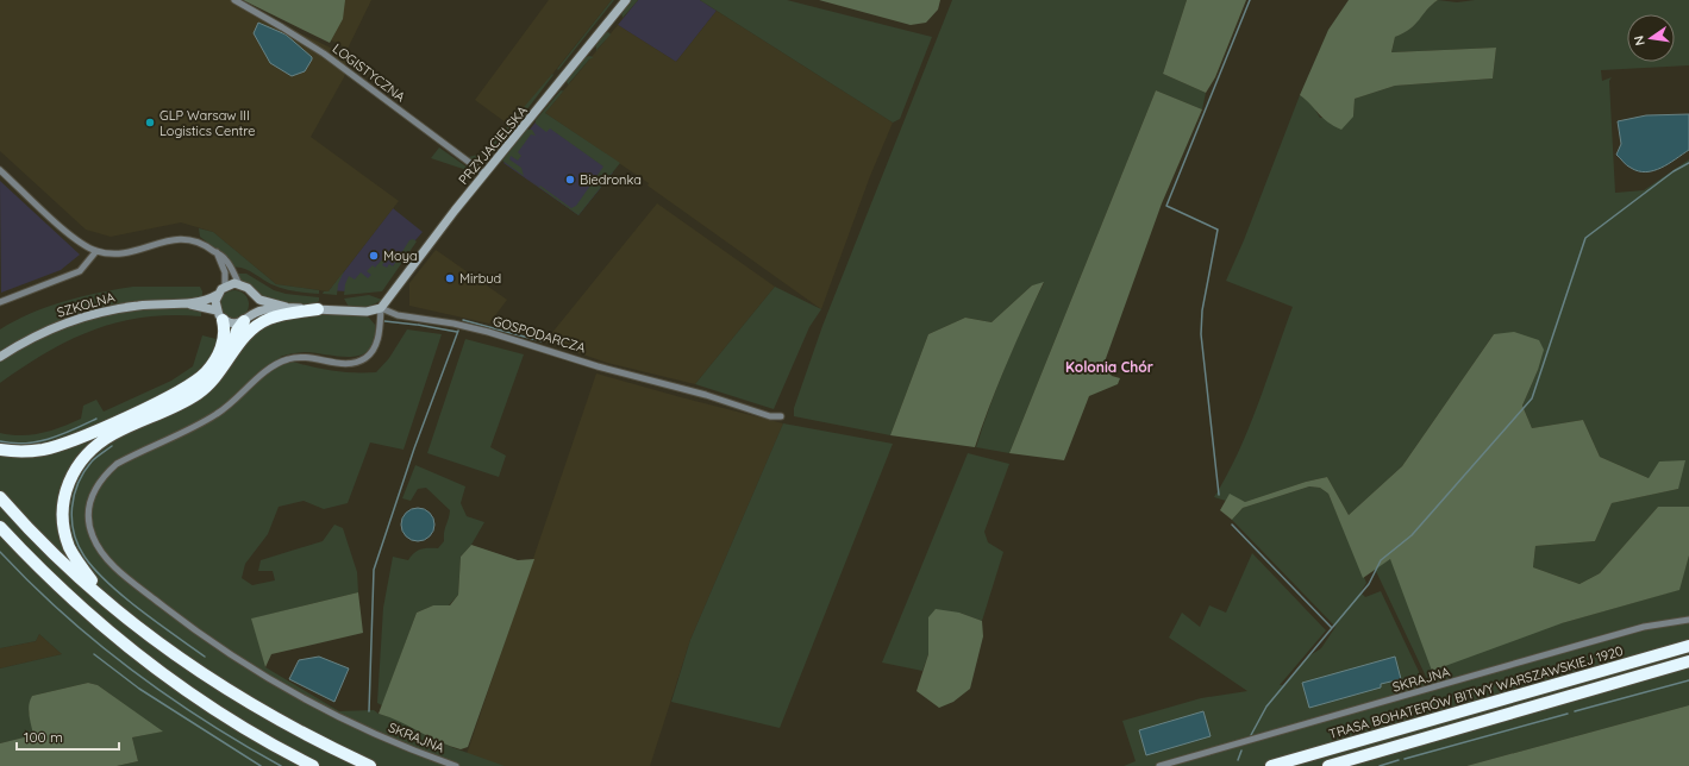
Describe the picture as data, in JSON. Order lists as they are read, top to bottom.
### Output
{
  "streets": {
    "highway": ["TRASA BOHATERÓW BITWY WARSZAWSKIEJ 1920"],
    "street": [
      "LOGISTYCZNA",
      "PRZYJACIELSKA",
      "SZKOLNA",
      "GOSPODARCZA",
      "SKRAJNA"
    ]
  },
  "crossings": [
    ["LOGISTYCZNA", "PRZYJACIELSKA"],
    ["PRZYJACIELSKA", "GOSPODARCZA"],
    ["PRZYJACIELSKA", "SKRAJNA"],
    ["SZKOLNA", "GOSPODARCZA"],
    ["GOSPODARCZA", "SKRAJNA"]
  ],
  "districts": ["Kolonia Chór"],
  "places": [
    "GLP Warsaw III Logistics Centre",
    "Biedronka",
    "Moya",
    "Mirbud"
  ],
  "scale_bar": "100 m",
  "north": "left"
}
